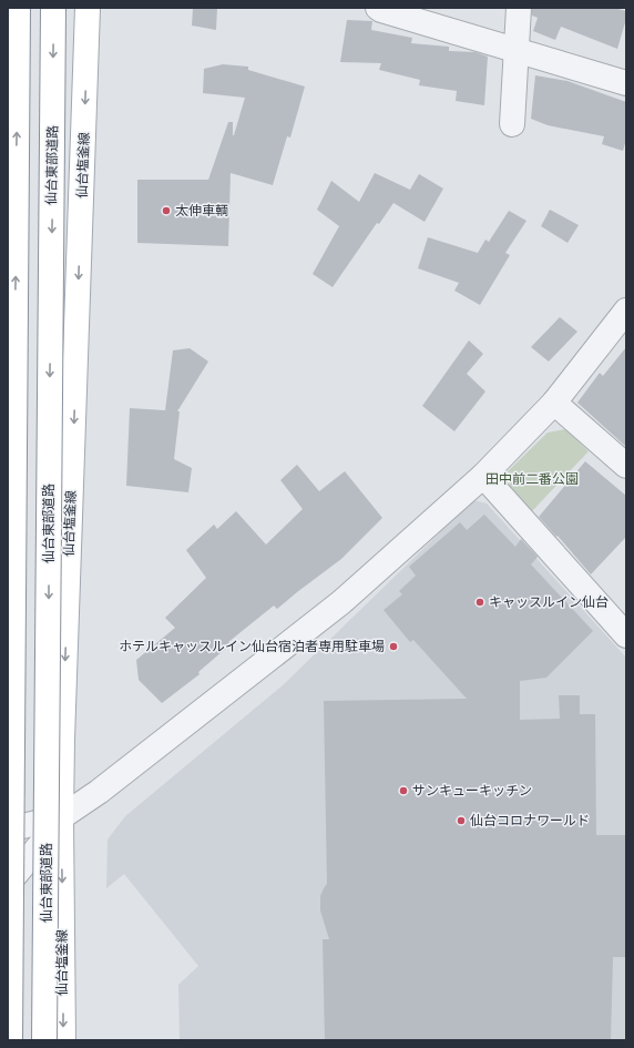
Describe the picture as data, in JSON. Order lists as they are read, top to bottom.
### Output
{
  "streets": {
    "main road": ["仙台東部道路", "仙台塩釜線"]
  },
  "parks": ["田中前二番公園"],
  "places": [
    "太伸車輌",
    "キャッスルイン仙台",
    "ホテルキャッスルイン仙台宿泊者専用駐車場",
    "サンキューキッチン",
    "仙台コロナワールド"
  ]
}
